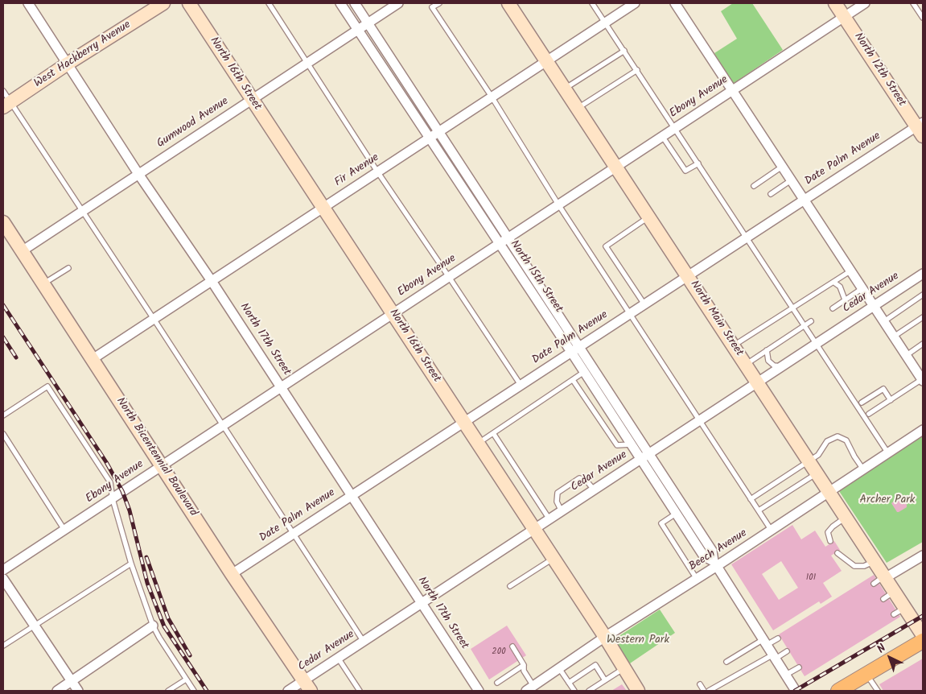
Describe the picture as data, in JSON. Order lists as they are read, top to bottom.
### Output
{
  "streets": {
    "street": [
      "West Hackberry Avenue",
      "North 12th Street",
      "North 16th Street",
      "Ebony Avenue",
      "Gumwood Avenue",
      "Date Palm Avenue",
      "Fir Avenue",
      "North 15th Street",
      "Cedar Avenue",
      "North Main Street",
      "North 17th Street",
      "North Bicentennial Boulevard",
      "Beech Avenue"
    ]
  },
  "crossings": [
    ["West Hackberry Avenue", "North 17th Street"],
    ["North 12th Street", "Ebony Avenue"],
    ["North 12th Street", "Date Palm Avenue"],
    ["North 16th Street", "Ebony Avenue"],
    ["North 16th Street", "Gumwood Avenue"],
    ["North 16th Street", "Date Palm Avenue"],
    ["North 16th Street", "Fir Avenue"],
    ["North 16th Street", "Cedar Avenue"],
    ["North 16th Street", "Beech Avenue"],
    ["Ebony Avenue", "North 15th Street"],
    ["Ebony Avenue", "North Main Street"],
    ["Ebony Avenue", "North 17th Street"],
    ["Ebony Avenue", "North Bicentennial Boulevard"],
    ["Gumwood Avenue", "North 15th Street"],
    ["Gumwood Avenue", "North 17th Street"],
    ["Gumwood Avenue", "North Bicentennial Boulevard"],
    ["Date Palm Avenue", "North 15th Street"],
    ["Date Palm Avenue", "North Main Street"],
    ["Date Palm Avenue", "North 17th Street"],
    ["Date Palm Avenue", "North Bicentennial Boulevard"],
    ["Fir Avenue", "North 15th Street"],
    ["Fir Avenue", "North Main Street"],
    ["Fir Avenue", "North 17th Street"],
    ["Fir Avenue", "North Bicentennial Boulevard"],
    ["North 15th Street", "Cedar Avenue"],
    ["North 15th Street", "Beech Avenue"],
    ["Cedar Avenue", "North Main Street"],
    ["Cedar Avenue", "North 17th Street"],
    ["Cedar Avenue", "North Bicentennial Boulevard"],
    ["North Main Street", "Beech Avenue"]
  ],
  "parks": ["Archer Park", "Western Park"],
  "house_numbers": ["101", "200"],
  "north": "top left"
}
